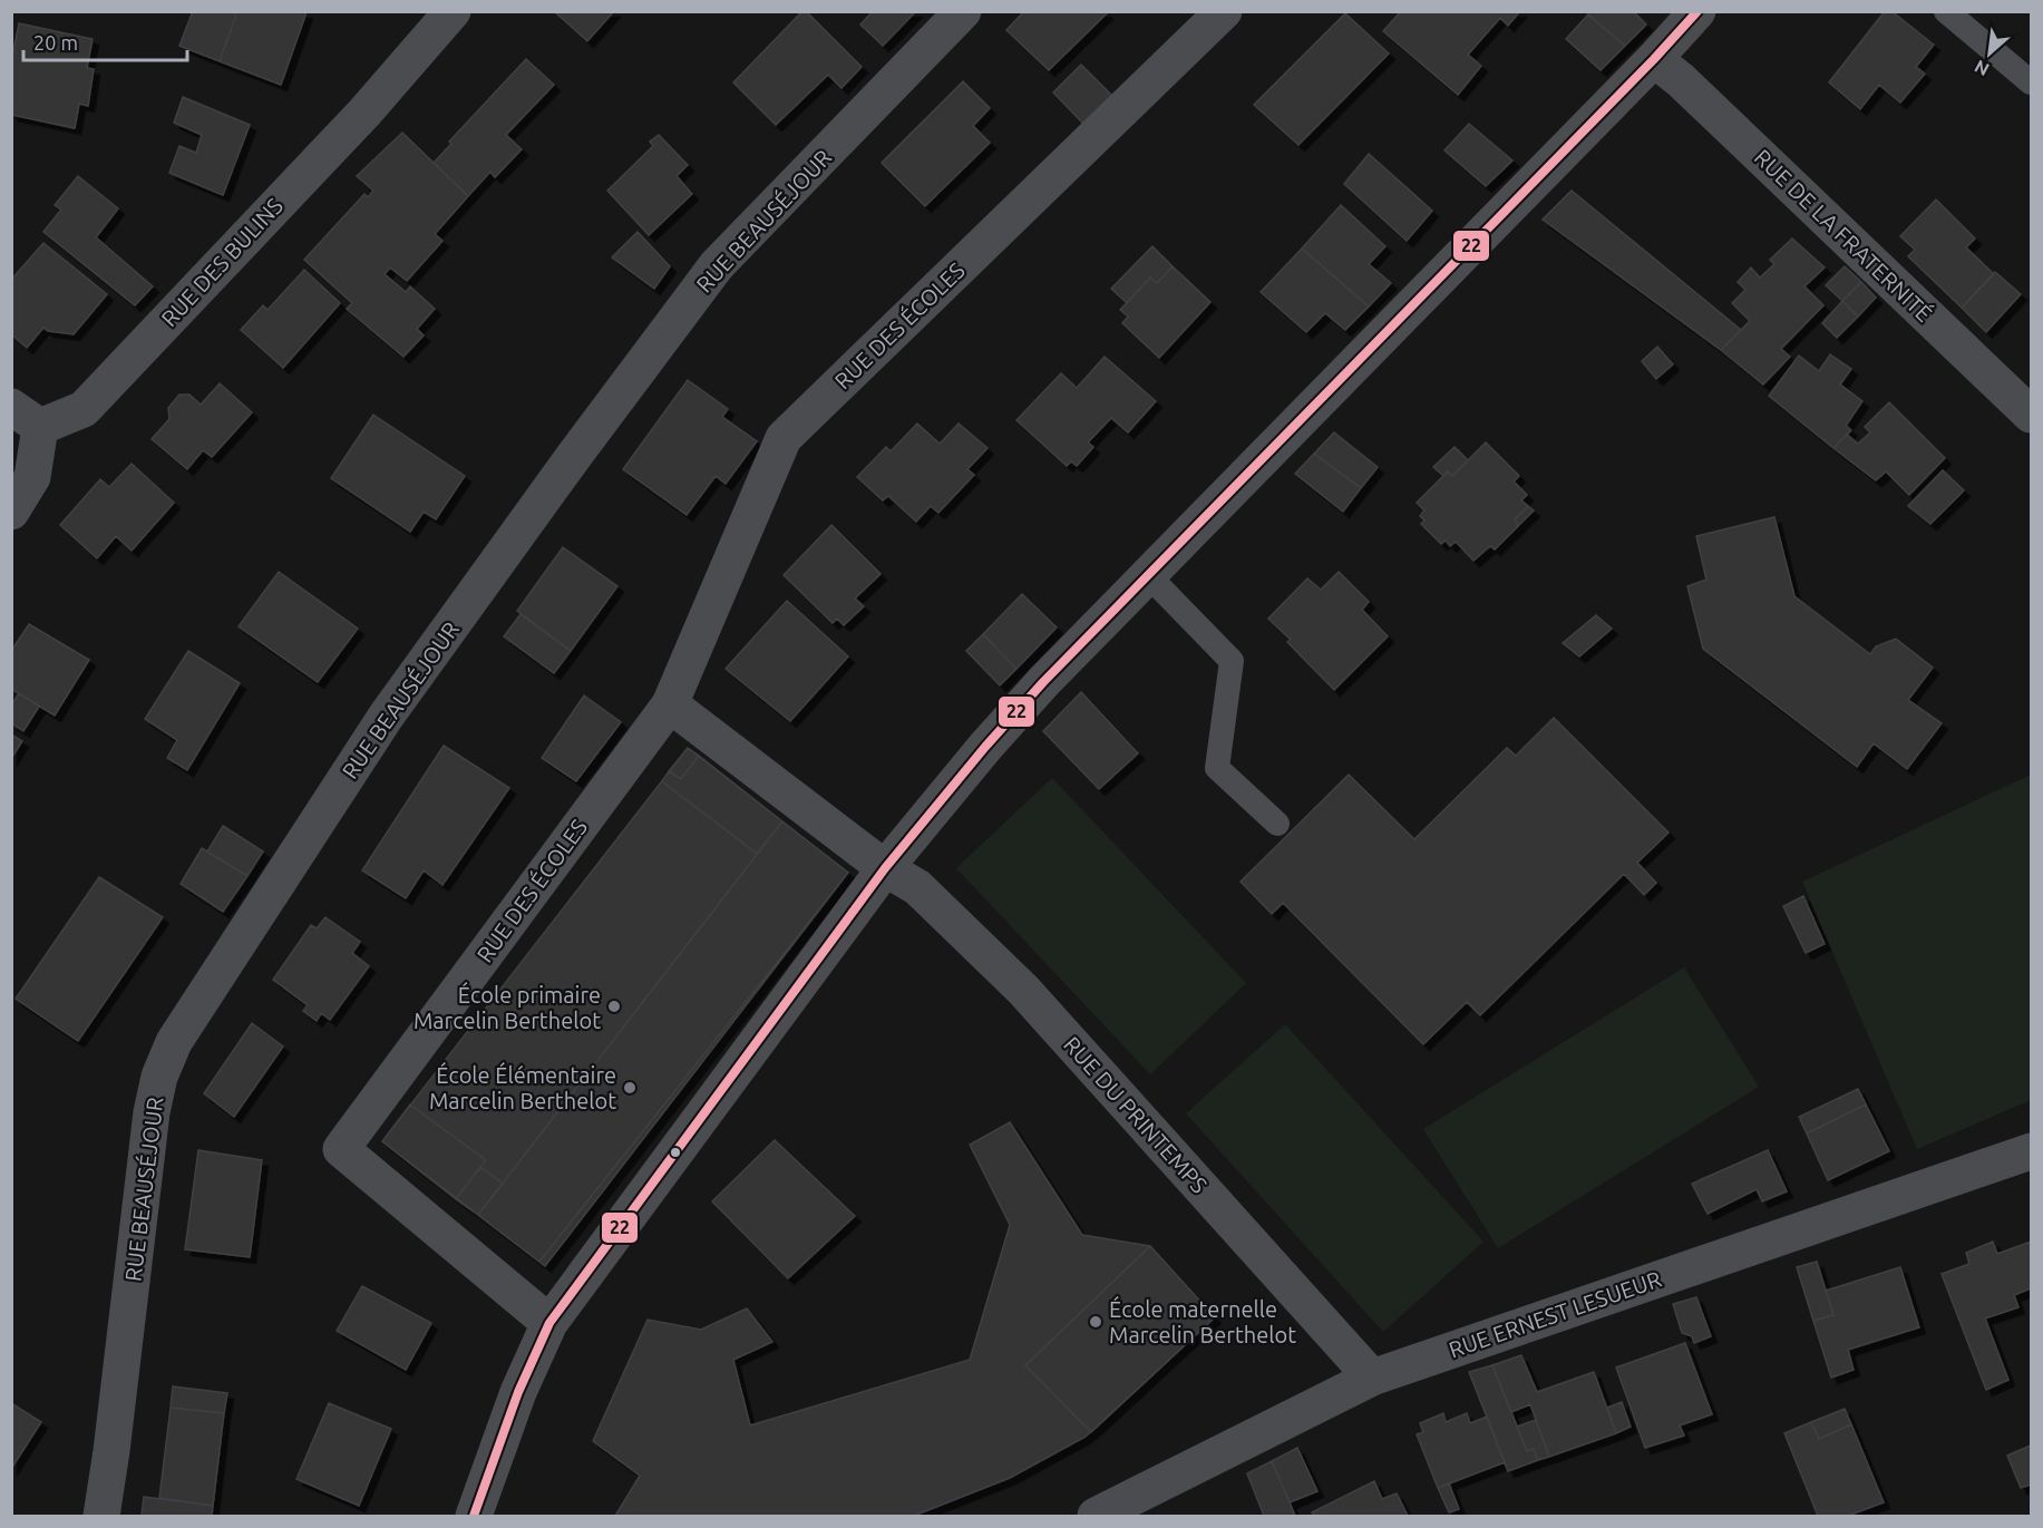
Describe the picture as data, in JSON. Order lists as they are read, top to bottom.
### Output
{
  "streets": {
    "street": [
      "RUE BEAUSÉJOUR",
      "RUE DE LA FRATERNITÉ",
      "RUE DES BULINS",
      "RUE DES ÉCOLES",
      "RUE DU PRINTEMPS",
      "RUE ERNEST LESUEUR"
    ]
  },
  "crossings": [
    ["RUE DU PRINTEMPS", "RUE ERNEST LESUEUR"]
  ],
  "places": ["École primaire Marcelin Berthelot", "École Élémentaire Marcelin Berthelot", "École maternelle Marcelin Berthelot"],
  "lines": ["transit line 22"],
  "scale_bar": "20 m",
  "north": "bottom left"
}
